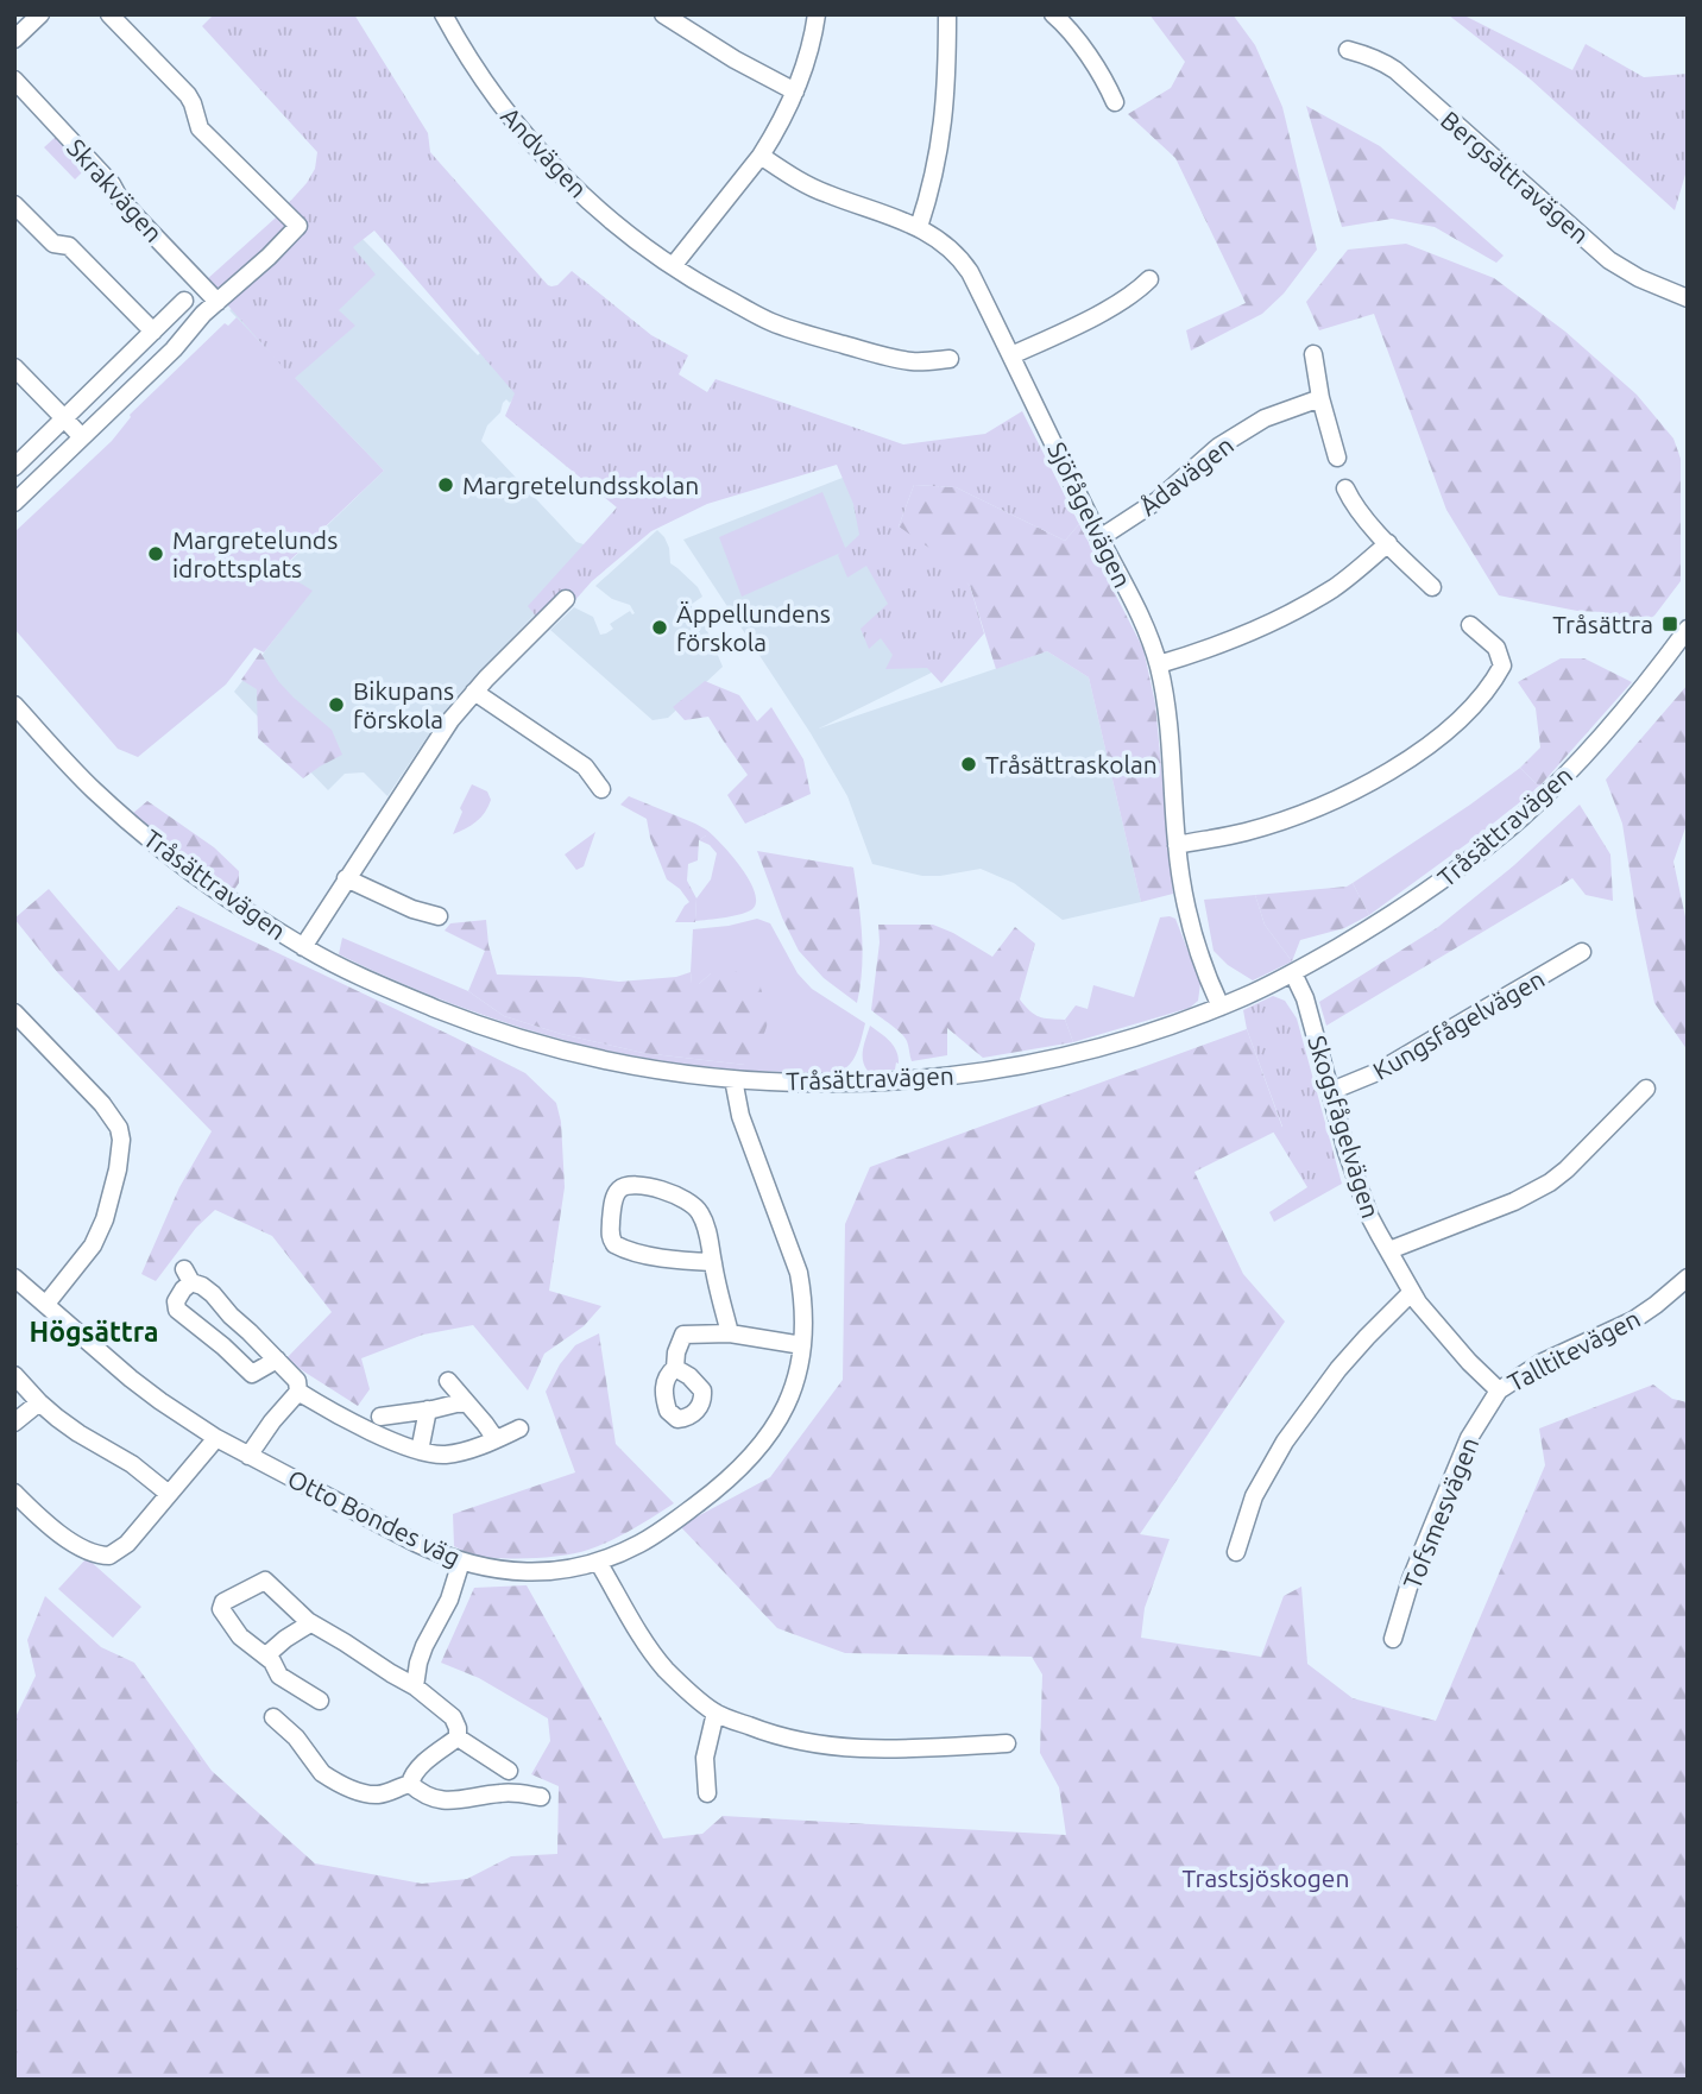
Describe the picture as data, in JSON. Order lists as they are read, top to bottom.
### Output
{
  "streets": {
    "street": [
      "Andvägen",
      "Bergsättravägen",
      "Skrakvägen",
      "Ådavägen",
      "Sjöfågelvägen",
      "Tråsättravägen",
      "Kungsfågelvägen",
      "Skogsfågelvägen",
      "Talltitevägen",
      "Tofsmesvägen",
      "Otto Bondes väg"
    ]
  },
  "crossings": [
    ["Ådavägen", "Sjöfågelvägen"],
    ["Sjöfågelvägen", "Tråsättravägen"],
    ["Tråsättravägen", "Skogsfågelvägen"],
    ["Tråsättravägen", "Otto Bondes väg"],
    ["Kungsfågelvägen", "Skogsfågelvägen"],
    ["Skogsfågelvägen", "Talltitevägen"],
    ["Skogsfågelvägen", "Tofsmesvägen"],
    ["Talltitevägen", "Tofsmesvägen"]
  ],
  "districts": ["Högsättra"],
  "parks": ["Trastsjöskogen"],
  "places": {
    "other": [
      "Margretelundsskolan",
      "Margretelunds idrottsplats",
      "Äppellundens förskola",
      "Bikupans förskola",
      "Tråsättraskolan"
    ],
    "transit": ["Tråsättra"]
  }
}
